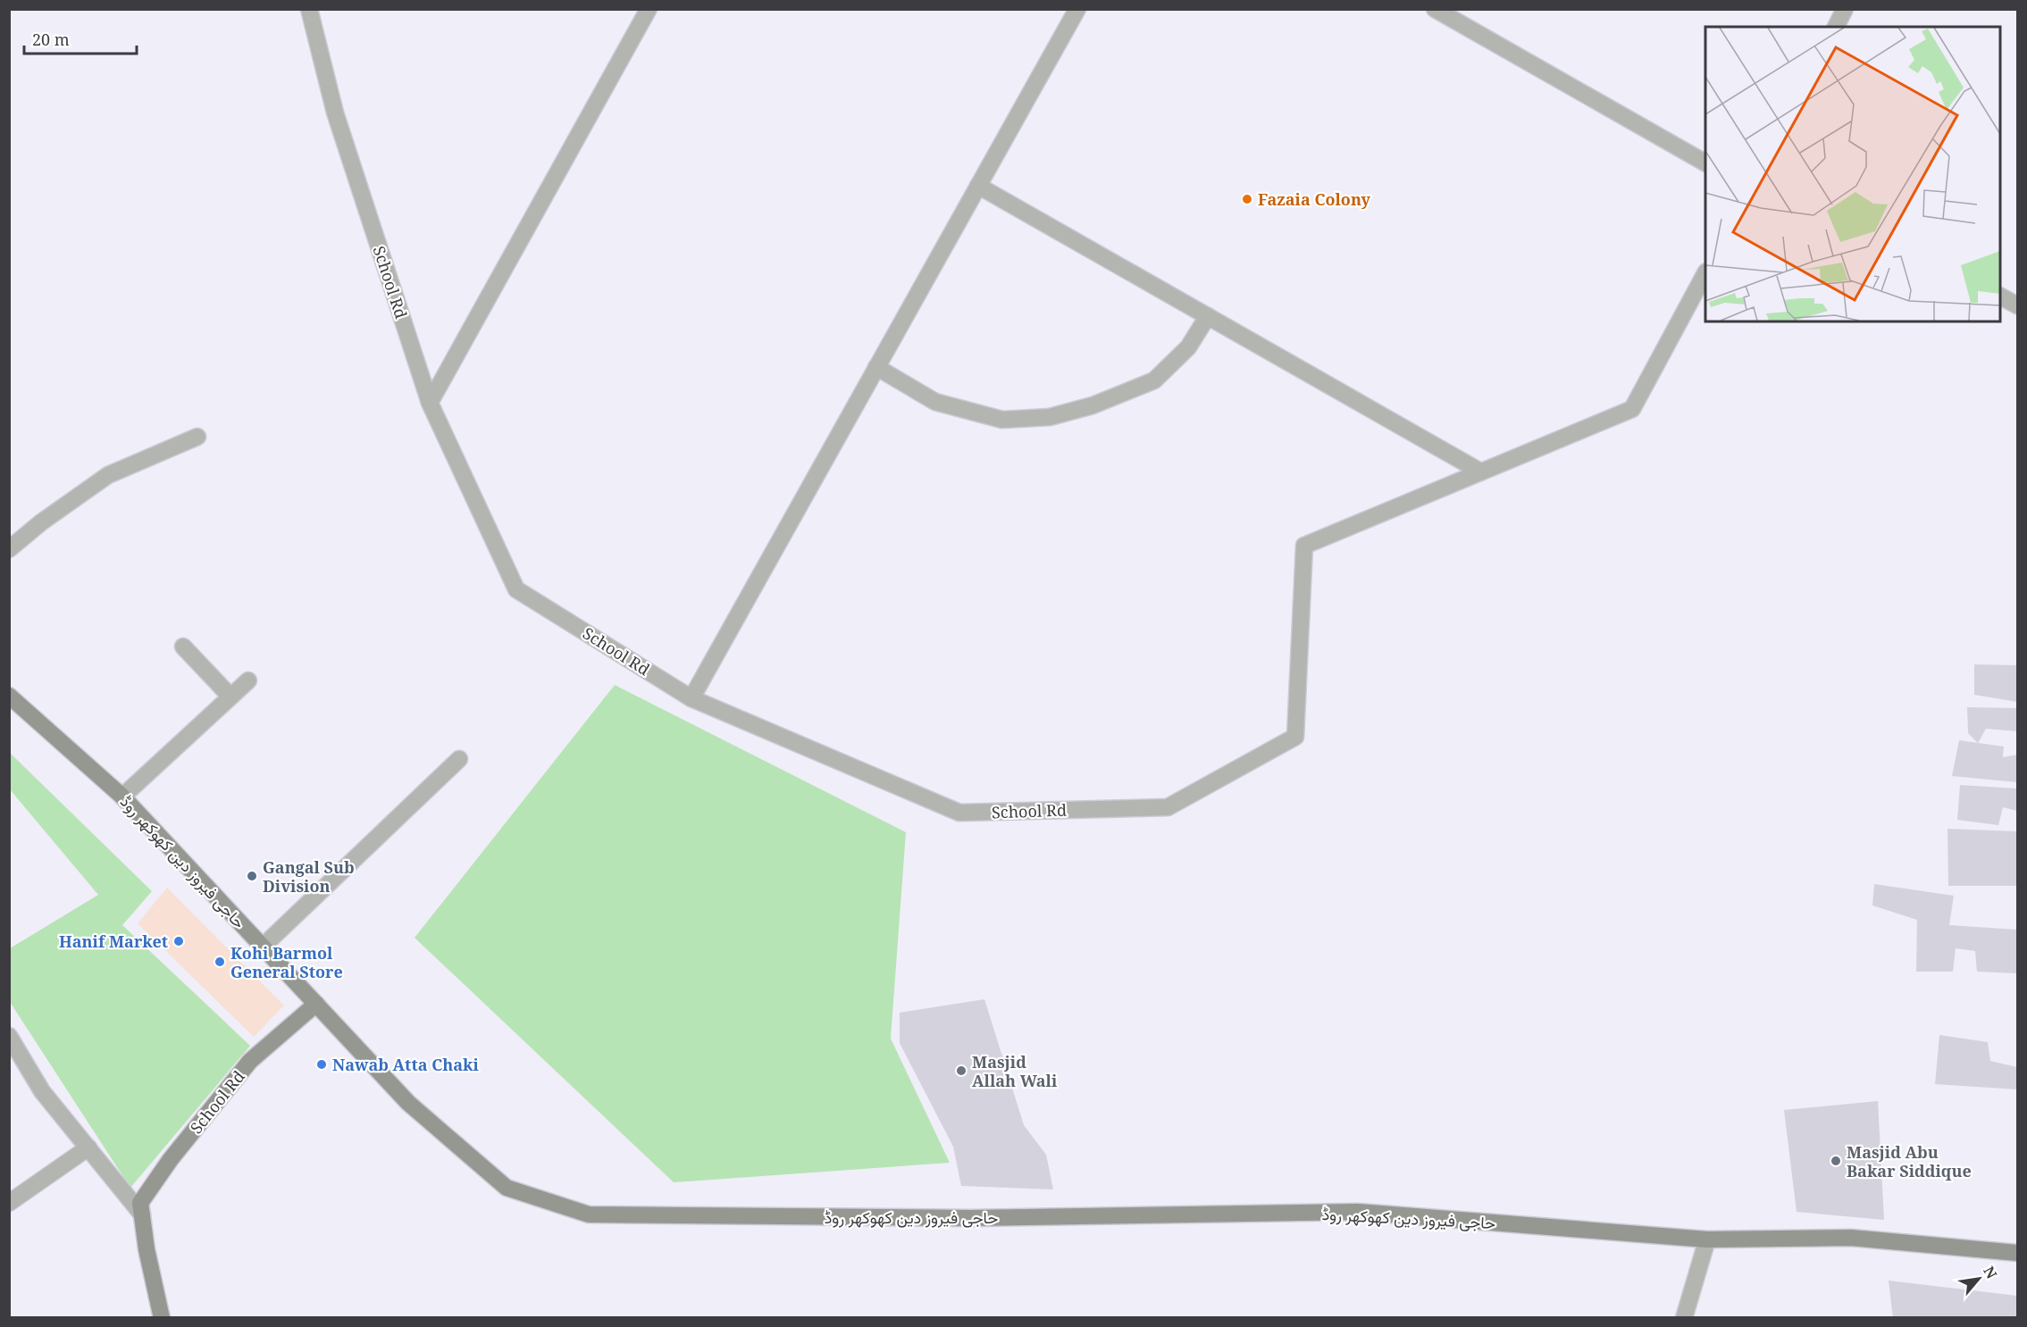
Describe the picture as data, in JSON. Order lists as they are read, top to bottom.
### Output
{
  "streets": {
    "street": ["School Rd", "حاجی فیروز دین کھوکھر روڈ"]
  },
  "crossings": [
    ["School Rd", "حاجی فیروز دین کھوکھر روڈ"]
  ],
  "places": [
    "Fazaia Colony",
    "Gangal Sub Division",
    "Hanif Market",
    "Kohi Barmol General Store",
    "Nawab Atta Chaki",
    "Masjid Allah Wali",
    "Masjid Abu Bakar Siddique"
  ],
  "scale_bar": "20 m",
  "north": "top right"
}
